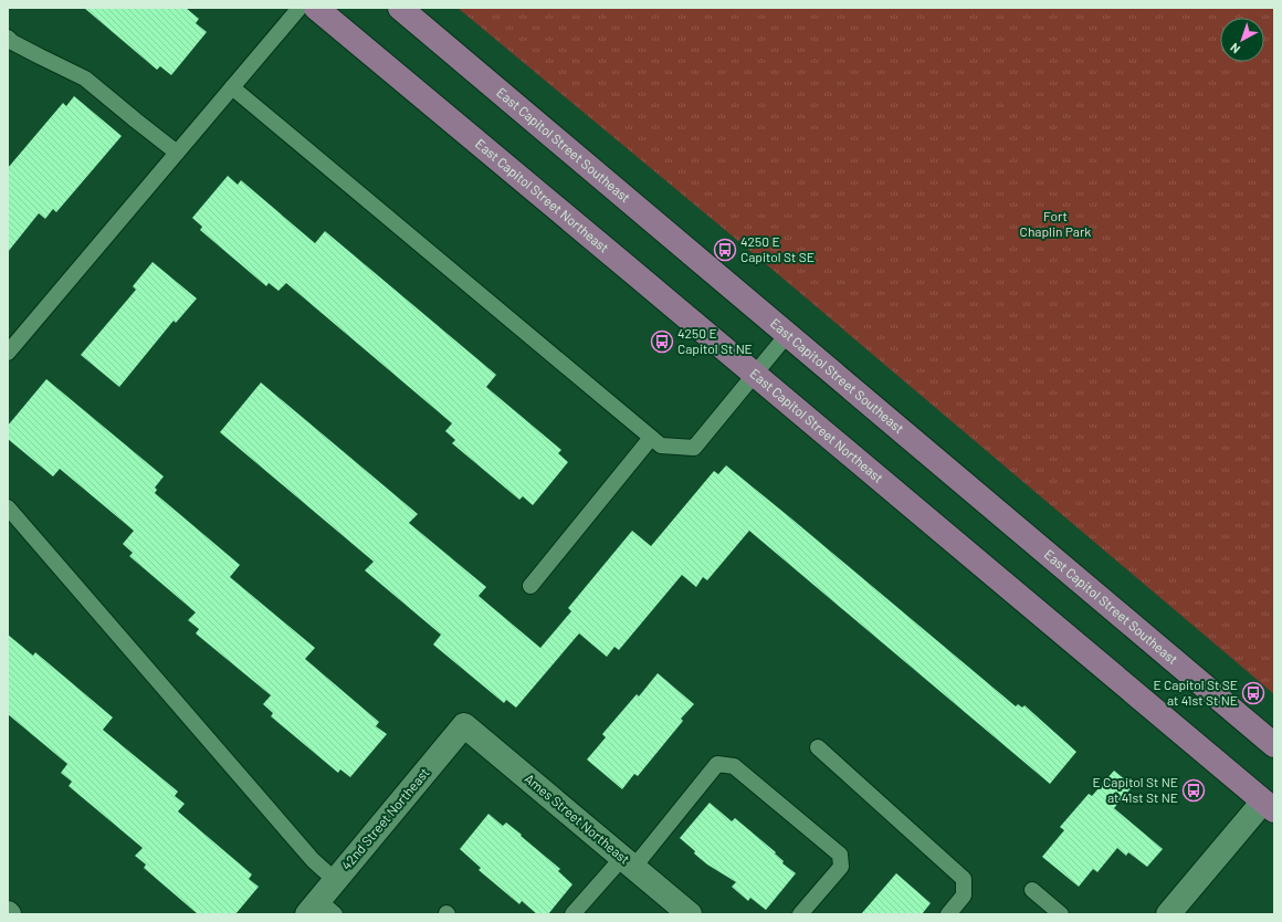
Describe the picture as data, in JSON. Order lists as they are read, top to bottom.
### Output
{
  "streets": {
    "main road": ["East Capitol Street Southeast", "East Capitol Street Northeast"],
    "street": ["42nd Street Northeast", "Ames Street Northeast"]
  },
  "crossings": [
    ["42nd Street Northeast", "Ames Street Northeast"]
  ],
  "parks": ["Fort Chaplin Park"],
  "places": {
    "bus stop": [
      "4250 E Capitol St SE",
      "4250 E Capitol St NE",
      "E Capitol St SE at 41st St NE",
      "E Capitol St NE at 41st St NE"
    ]
  },
  "north": "bottom left"
}
